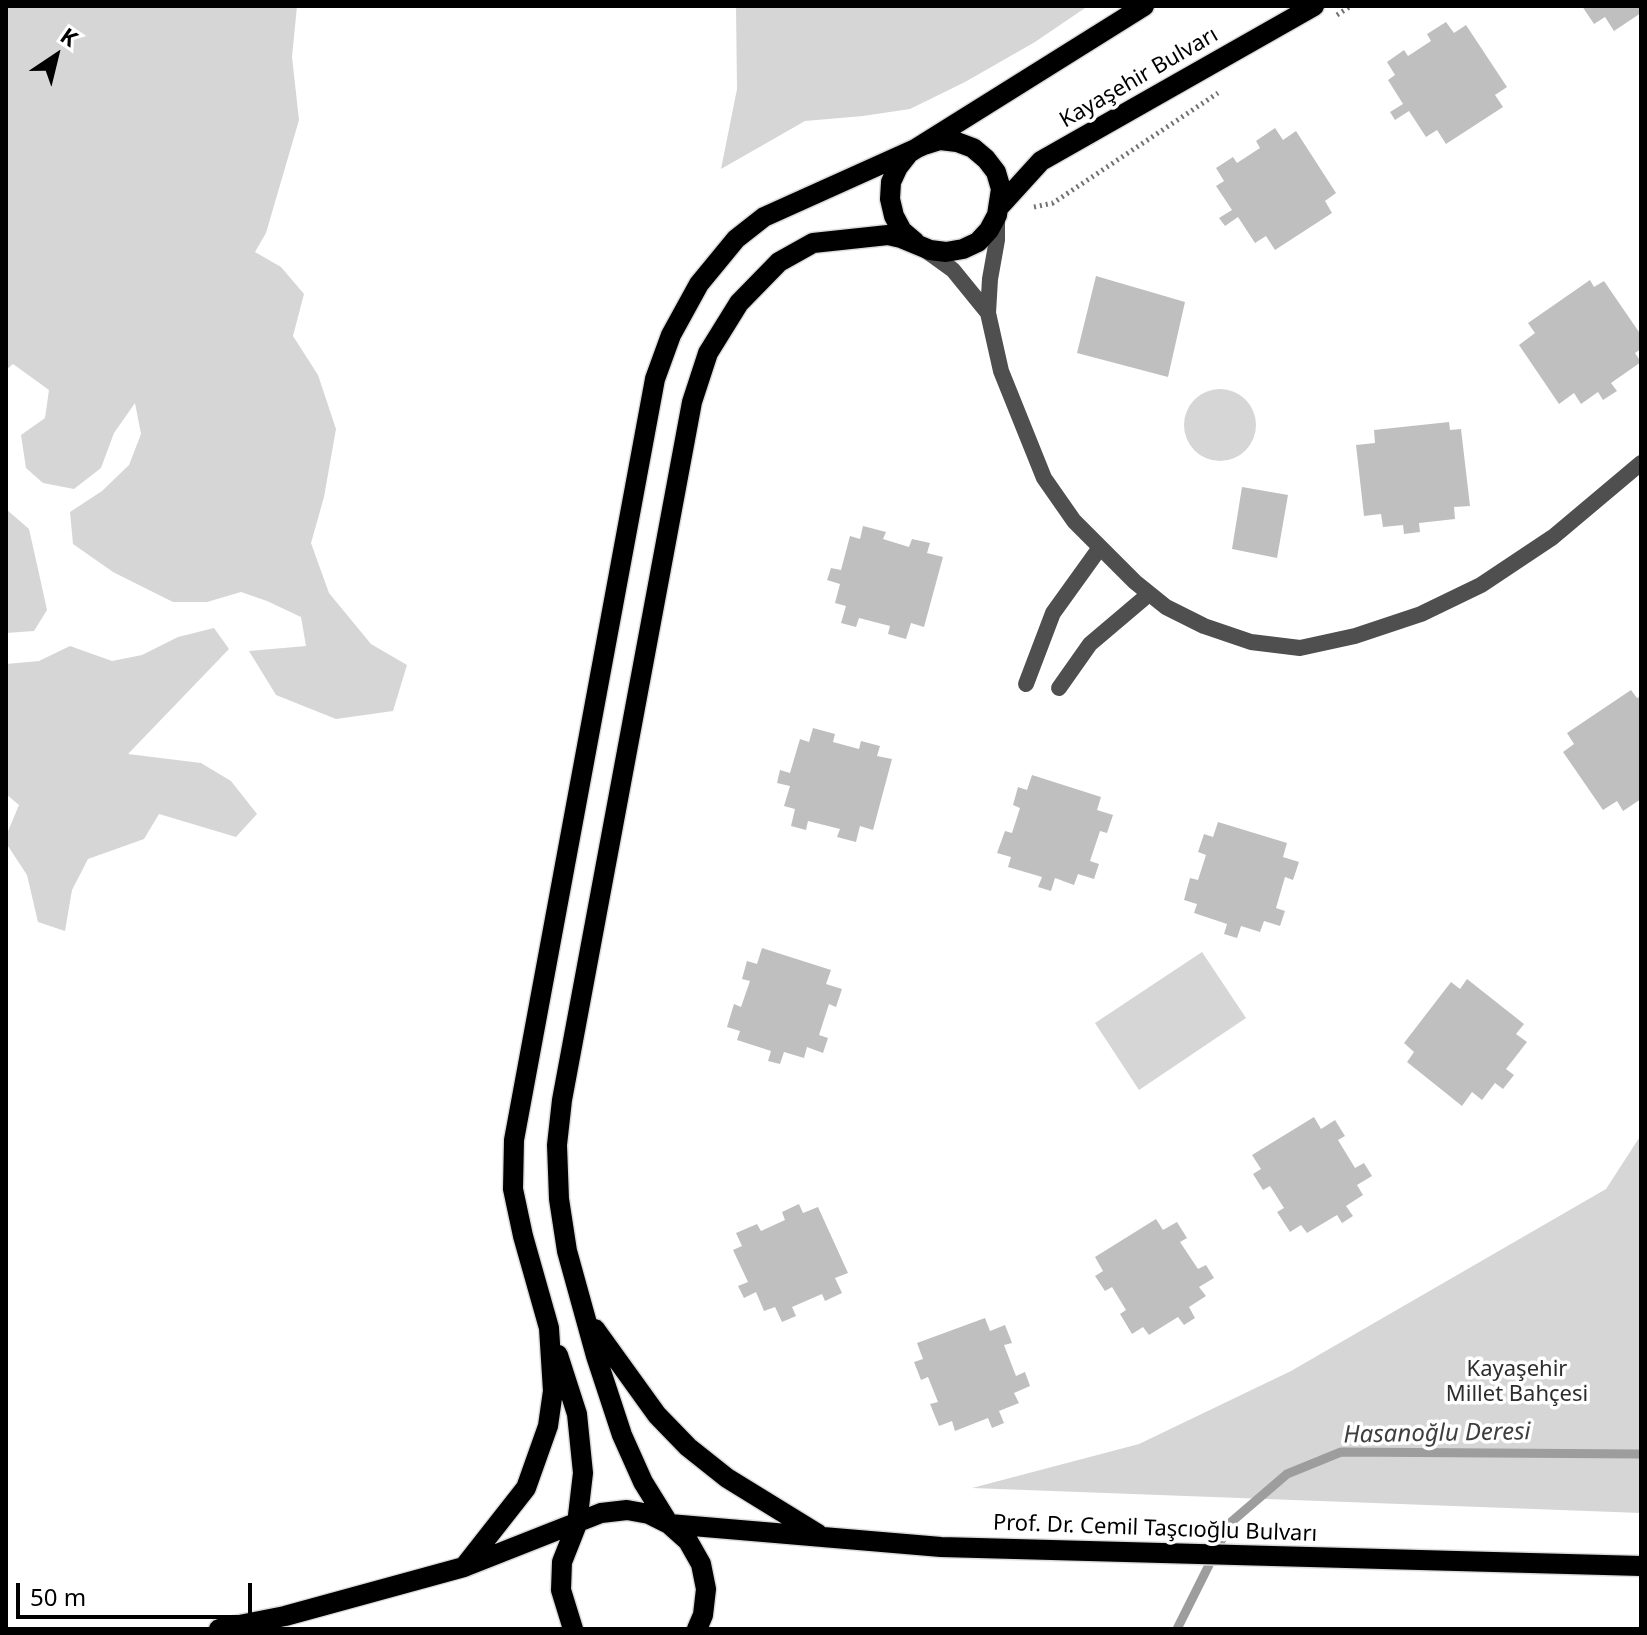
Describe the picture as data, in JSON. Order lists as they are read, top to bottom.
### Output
{
  "streets": {
    "main road": ["Kayaşehir Bulvarı", "Prof. Dr. Cemil Taşcıoğlu Bulvarı"]
  },
  "water": ["Hasanoğlu Deresi"],
  "parks": ["Kayaşehir Millet Bahçesi"],
  "scale_bar": "50 m",
  "north": "top right"
}
